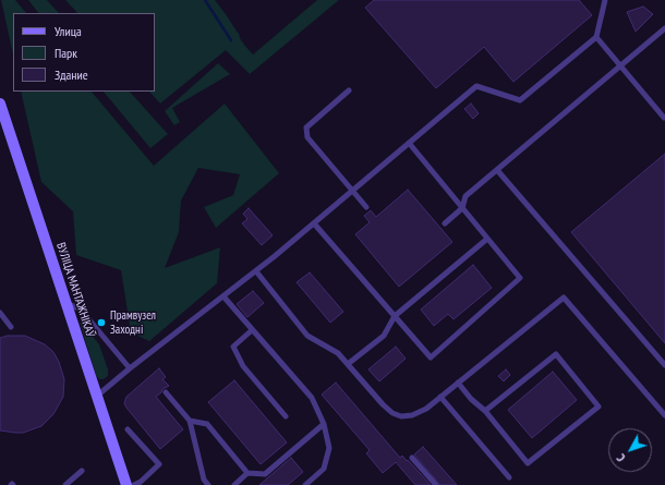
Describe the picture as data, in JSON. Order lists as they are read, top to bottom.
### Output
{
  "streets": {
    "street": ["ВУЛІЦА МАНТАЖНІКАЎ"]
  },
  "places": ["Прамвузел Заходні"],
  "legend": ["Улица", "Парк", "Здание"],
  "north": "bottom left"
}
